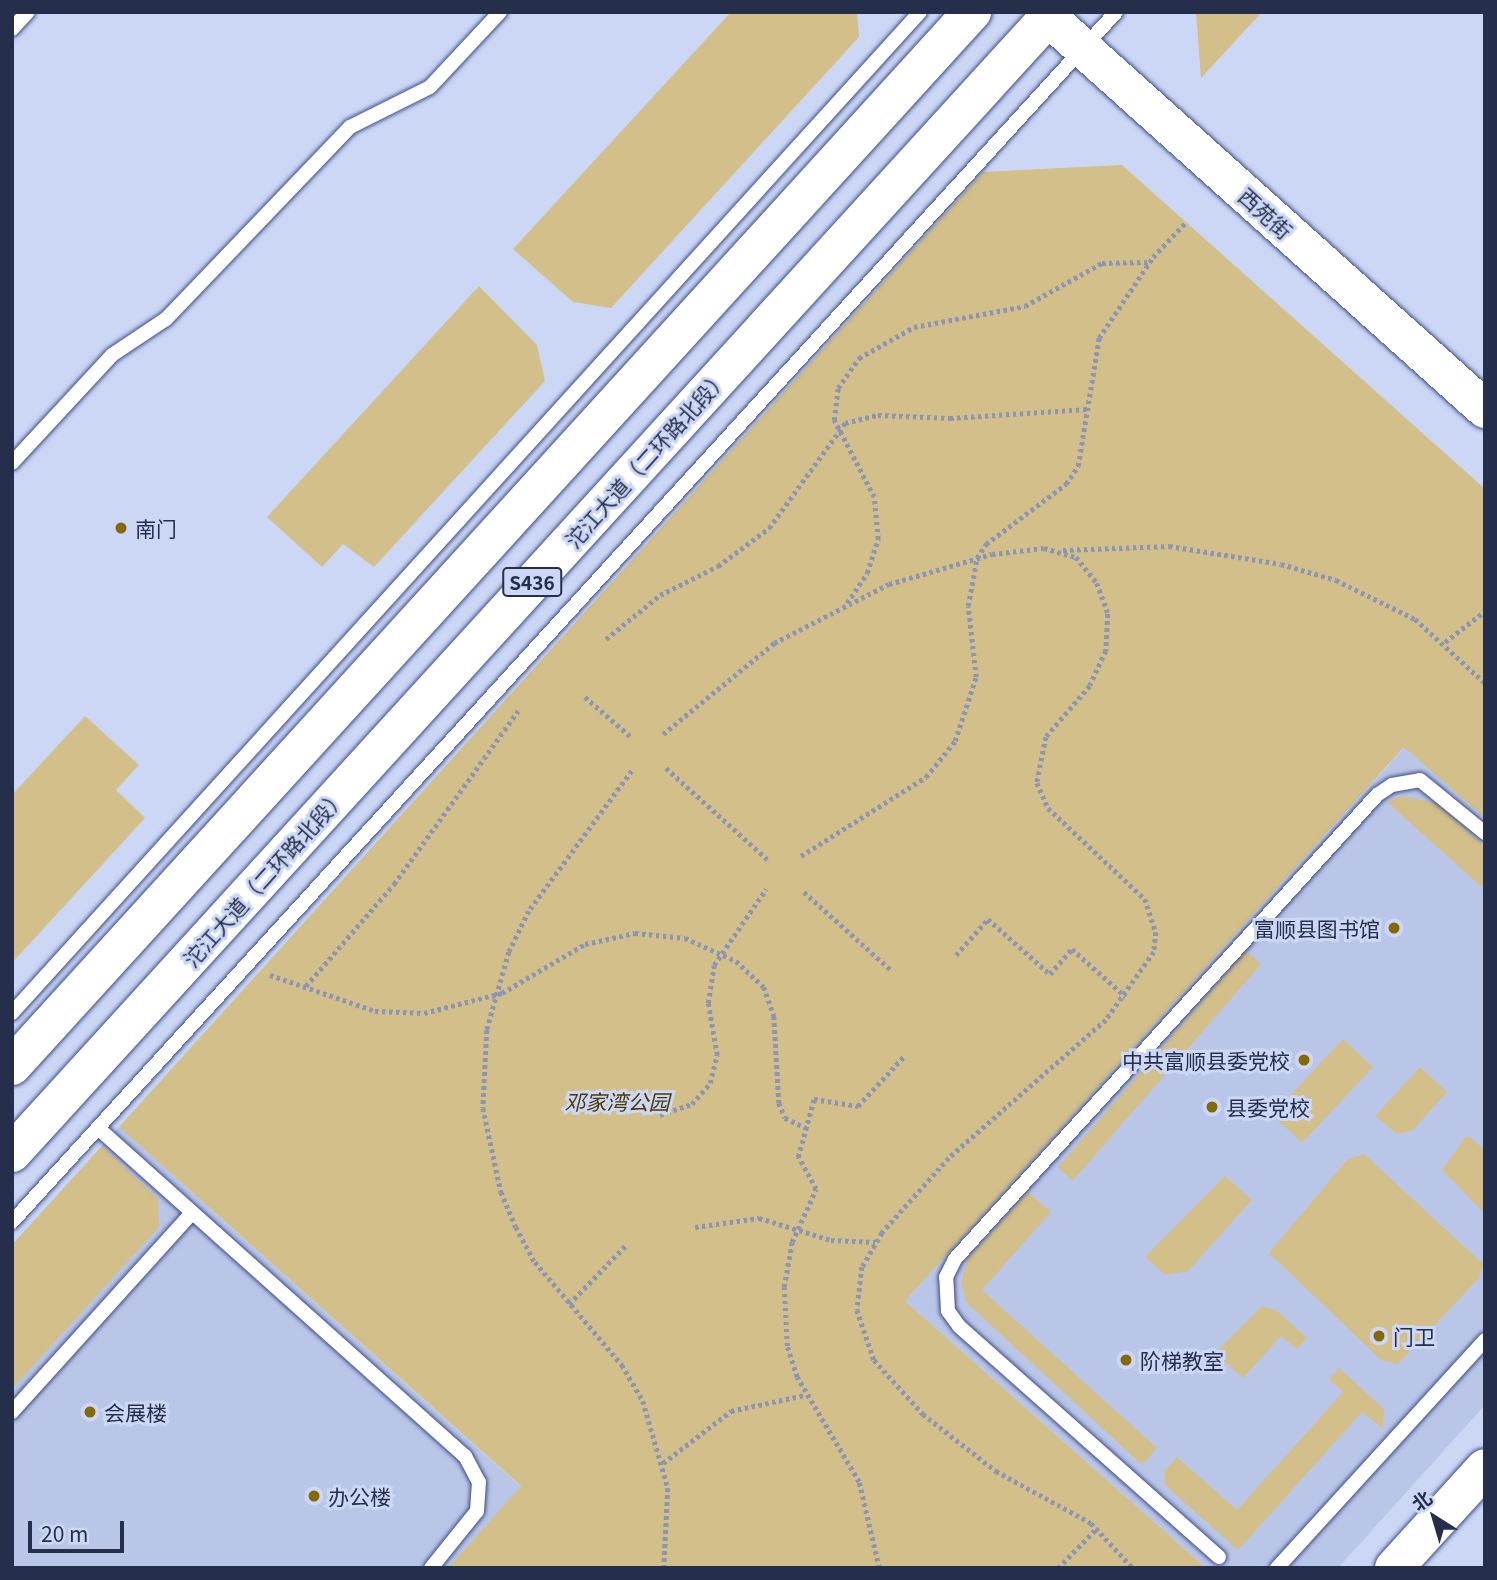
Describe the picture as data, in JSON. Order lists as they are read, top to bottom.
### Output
{
  "streets": {
    "main road": ["西苑街", "沱江大道（二环路北段）", "S436"]
  },
  "crossings": [
    ["西苑街", "沱江大道（二环路北段）"]
  ],
  "parks": ["邓家湾公园"],
  "places": [
    "南门",
    "富顺县图书馆",
    "中共富顺县委党校",
    "县委党校",
    "门卫",
    "阶梯教室",
    "会展楼",
    "办公楼"
  ],
  "scale_bar": "20 m",
  "north": "top left"
}
